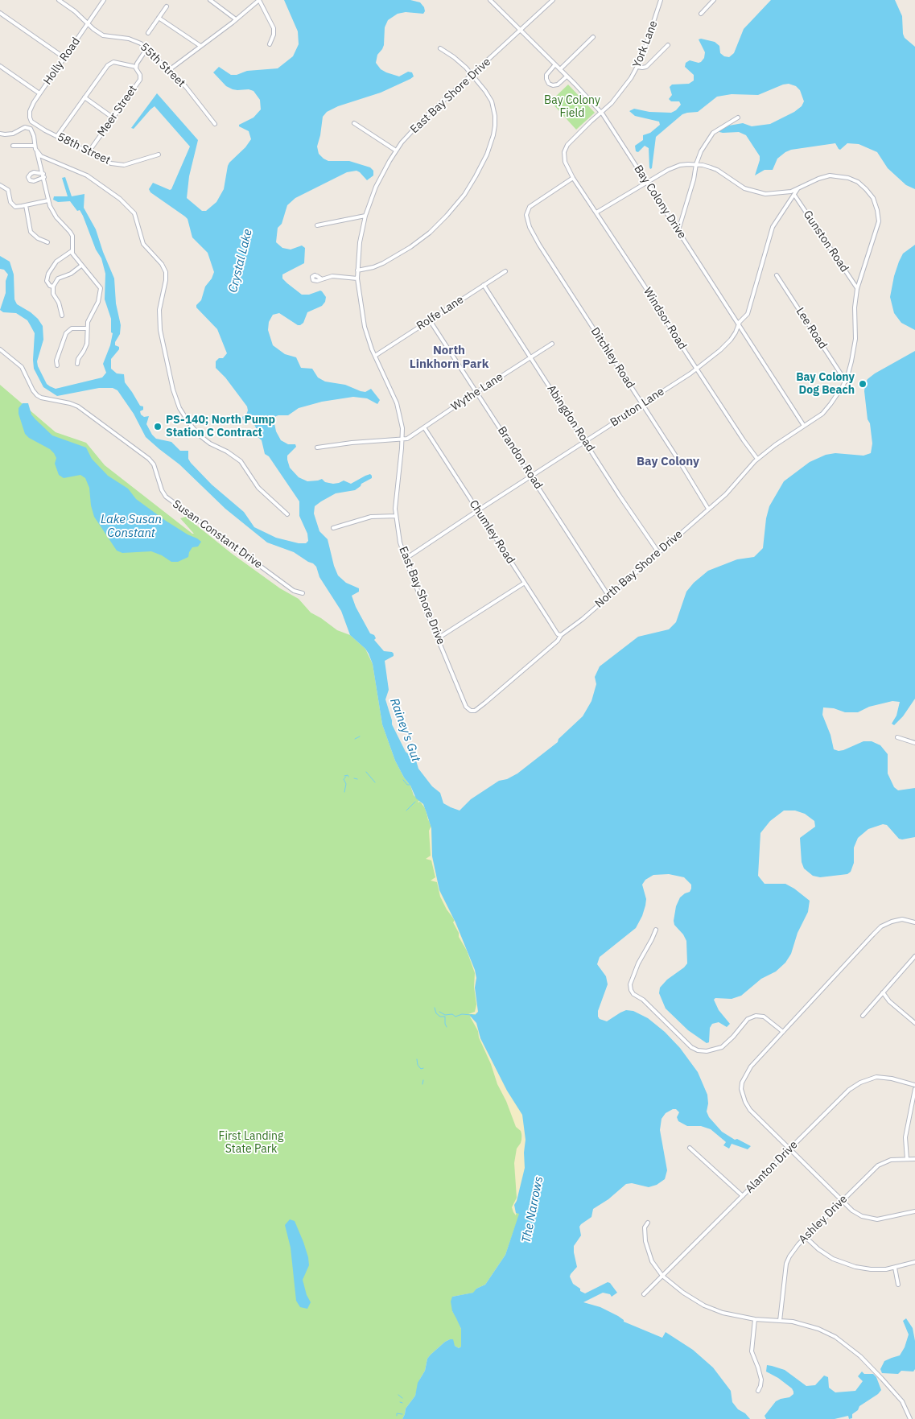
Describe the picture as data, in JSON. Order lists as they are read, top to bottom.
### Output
{
  "streets": {
    "street": [
      "York Lane",
      "Holly Road",
      "55th Street",
      "East Bay Shore Drive",
      "Meer Street",
      "58th Street",
      "Bay Colony Drive",
      "Gunston Road",
      "Rolfe Lane",
      "Windsor Road",
      "Lee Road",
      "Ditchley Road",
      "Wythe Lane",
      "Bruton Lane",
      "Abingdon Road",
      "Brandon Road",
      "Chumley Road",
      "Susan Constant Drive",
      "North Bay Shore Drive",
      "Alanton Drive",
      "Ashley Drive"
    ]
  },
  "crossings": [
    ["York Lane", "Bay Colony Drive"],
    ["York Lane", "Windsor Road"],
    ["York Lane", "Ditchley Road"],
    ["Holly Road", "55th Street"],
    ["Holly Road", "58th Street"],
    ["East Bay Shore Drive", "Bay Colony Drive"],
    ["East Bay Shore Drive", "Rolfe Lane"],
    ["East Bay Shore Drive", "Wythe Lane"],
    ["East Bay Shore Drive", "Bruton Lane"],
    ["East Bay Shore Drive", "North Bay Shore Drive"],
    ["Meer Street", "58th Street"],
    ["Bay Colony Drive", "Bruton Lane"],
    ["Bay Colony Drive", "North Bay Shore Drive"],
    ["Gunston Road", "Bruton Lane"],
    ["Gunston Road", "North Bay Shore Drive"],
    ["Rolfe Lane", "Abingdon Road"],
    ["Rolfe Lane", "Brandon Road"],
    ["Windsor Road", "Ditchley Road"],
    ["Windsor Road", "Bruton Lane"],
    ["Windsor Road", "North Bay Shore Drive"],
    ["Lee Road", "North Bay Shore Drive"],
    ["Ditchley Road", "Bruton Lane"],
    ["Ditchley Road", "North Bay Shore Drive"],
    ["Wythe Lane", "Abingdon Road"],
    ["Wythe Lane", "Brandon Road"],
    ["Wythe Lane", "Chumley Road"],
    ["Bruton Lane", "Abingdon Road"],
    ["Bruton Lane", "Brandon Road"],
    ["Bruton Lane", "Chumley Road"],
    ["Bruton Lane", "North Bay Shore Drive"],
    ["Abingdon Road", "North Bay Shore Drive"],
    ["Brandon Road", "North Bay Shore Drive"],
    ["Chumley Road", "North Bay Shore Drive"]
  ],
  "districts": ["North Linkhorn Park", "Bay Colony"],
  "water": [
    "Crystal Lake",
    "Lake Susan Constant",
    "Rainey's Gut",
    "The Narrows"
  ],
  "parks": ["Bay Colony Field", "First Landing State Park"],
  "places": ["Bay Colony Dog Beach", "PS-140; North Pump Station C Contract"]
}
